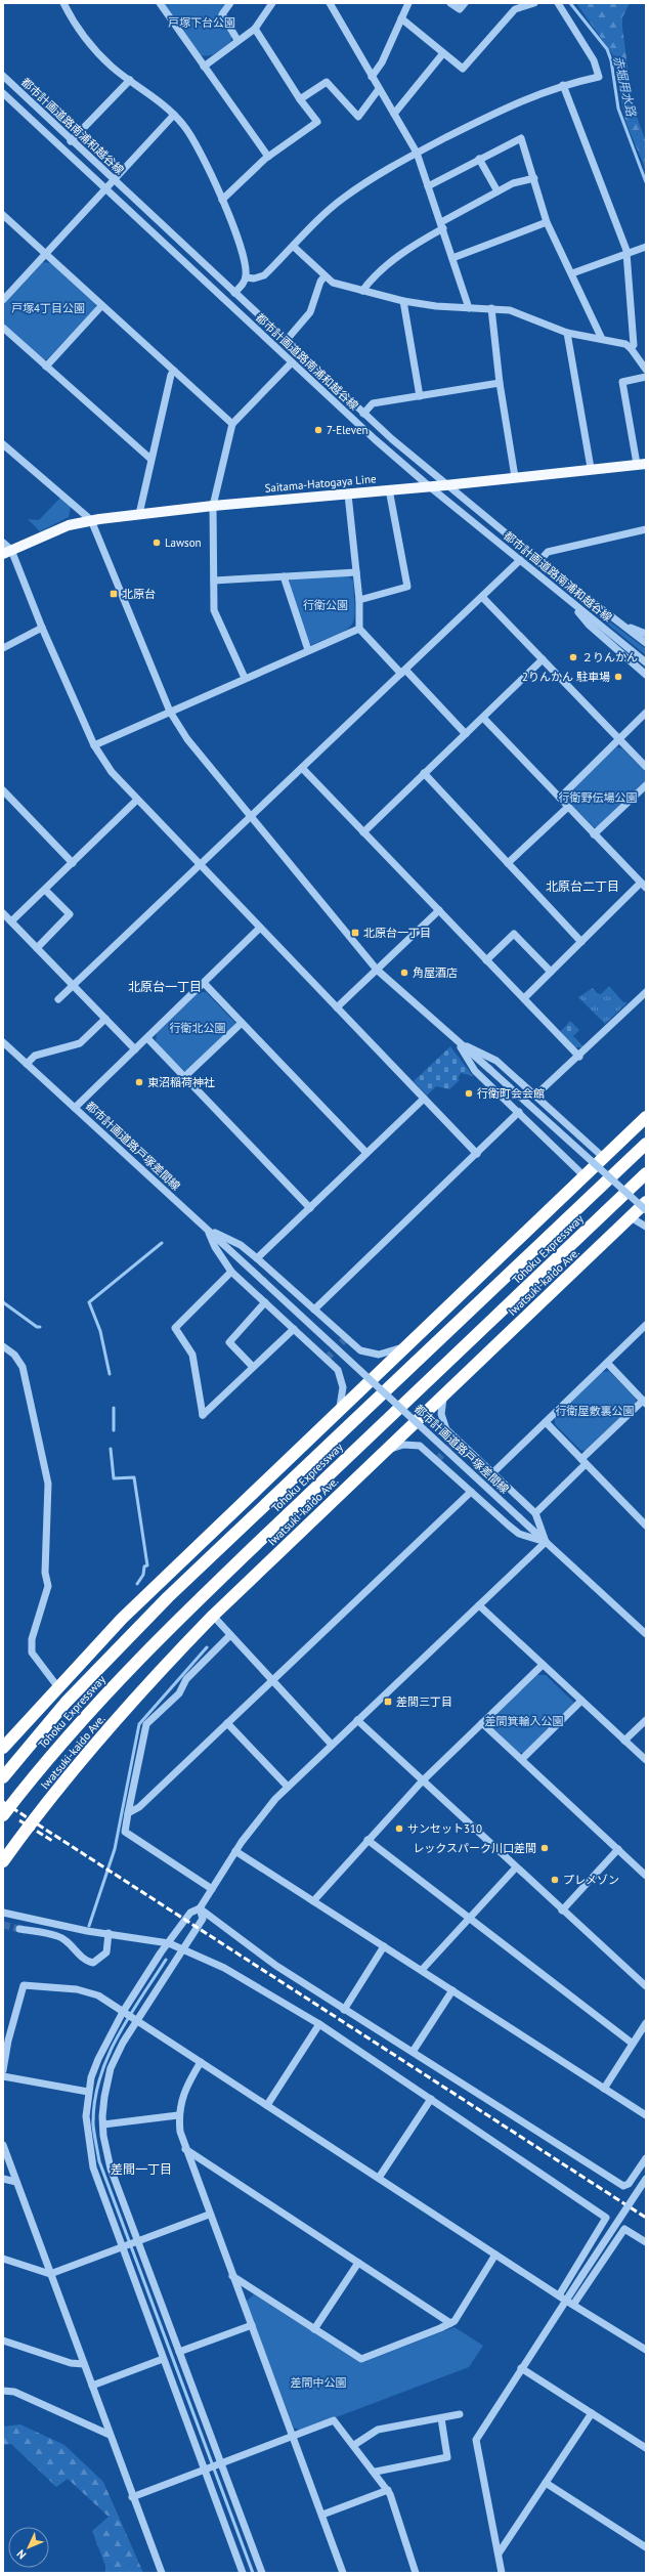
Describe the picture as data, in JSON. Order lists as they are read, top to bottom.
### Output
{
  "streets": {
    "highway": ["Tohoku Expressway", "Iwatsuki-kaido Ave."],
    "main road": ["Saitama-Hatogaya Line"],
    "street": ["都市計画道路南浦和越谷線", "都市計画道路戸塚差間線"]
  },
  "crossings": [
    ["都市計画道路南浦和越谷線", "Saitama-Hatogaya Line"]
  ],
  "districts": ["北原台二丁目", "北原台一丁目", "差間一丁目"],
  "water": ["赤堀用水路"],
  "parks": [
    "戸塚下台公園",
    "戸塚4丁目公園",
    "行衛公園",
    "行衛野伝場公園",
    "行衛北公園",
    "行衛屋敷裏公園",
    "差間箕輪入公園",
    "差間中公園"
  ],
  "places": {
    "other": [
      "7-Eleven",
      "Lawson",
      "２りんかん",
      "2りんかん 駐車場",
      "角屋酒店",
      "東沼稲荷神社",
      "行衛町会会館",
      "サンセット310",
      "レックスパーク川口差間",
      "プレメゾン"
    ],
    "transit": ["北原台", "北原台一丁目", "差間三丁目"]
  },
  "north": "bottom left"
}
